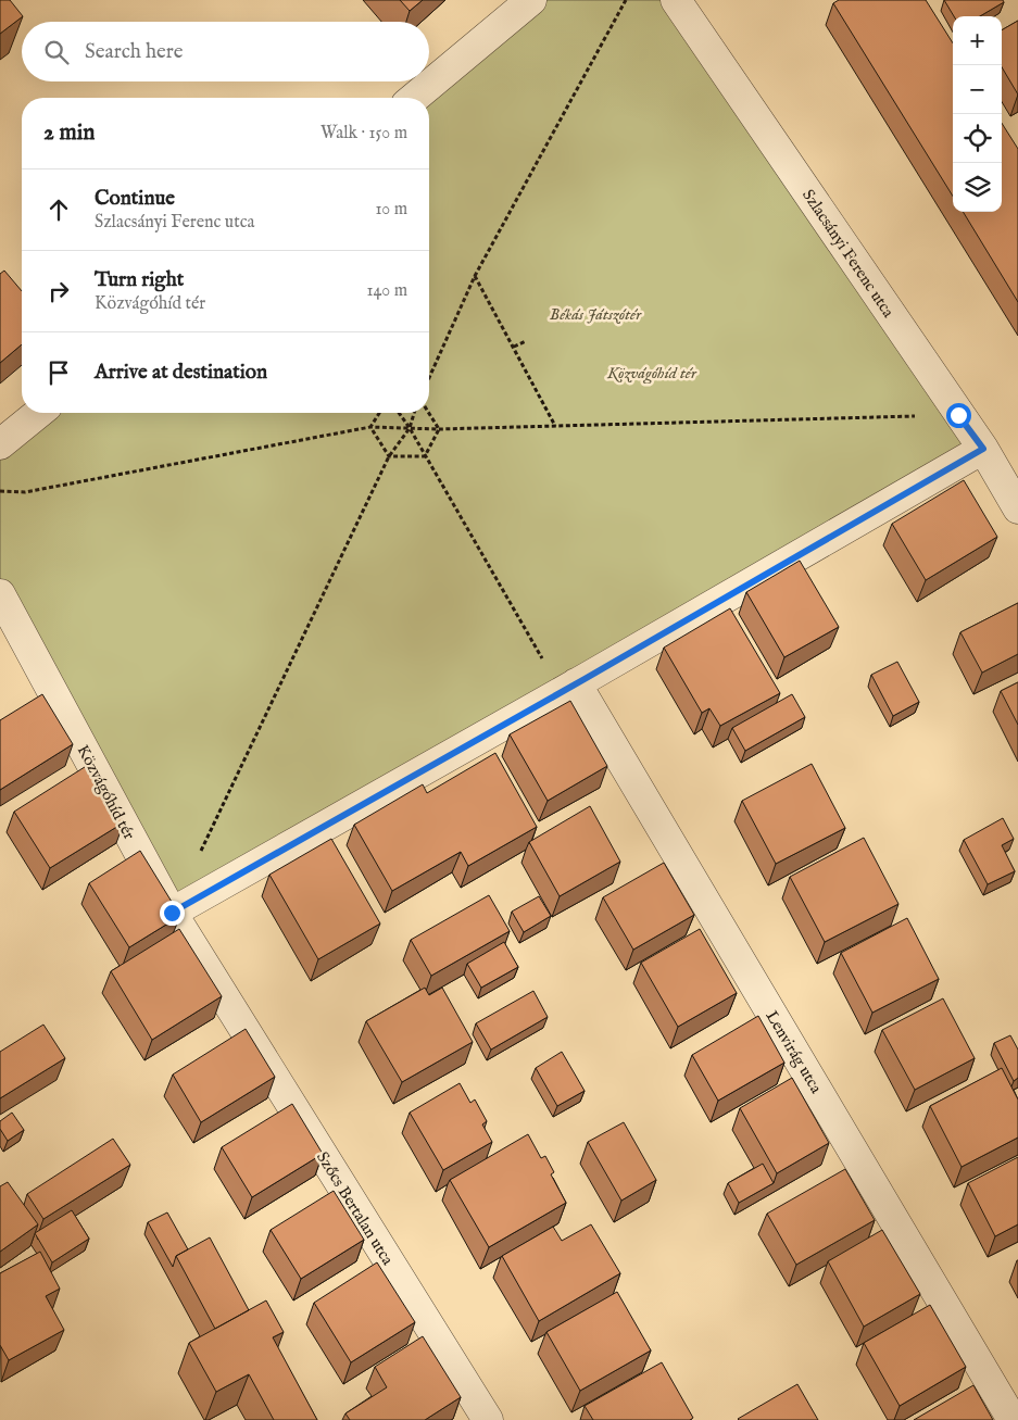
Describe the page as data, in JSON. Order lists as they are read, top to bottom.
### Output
{
  "streets": {
    "street": [
      "Szlacsányi Ferenc utca",
      "Közvágóhíd tér",
      "Lenvirág utca",
      "Szőcs Bertalan utca"
    ]
  },
  "crossings": [
    ["Közvágóhíd tér", "Szőcs Bertalan utca"]
  ],
  "parks": ["Békás Játszótér", "Közvágóhíd tér"],
  "page": {
    "map_buttons": ["+", "−"],
    "search": "Search here",
    "heading": ["2 min", "Walk · 150 m"],
    "list": [
      ["Continue", "Szlacsányi Ferenc utca", "10 m"],
      ["Turn right", "Közvágóhíd tér", "140 m"],
      "Arrive at destination"
    ]
  }
}
